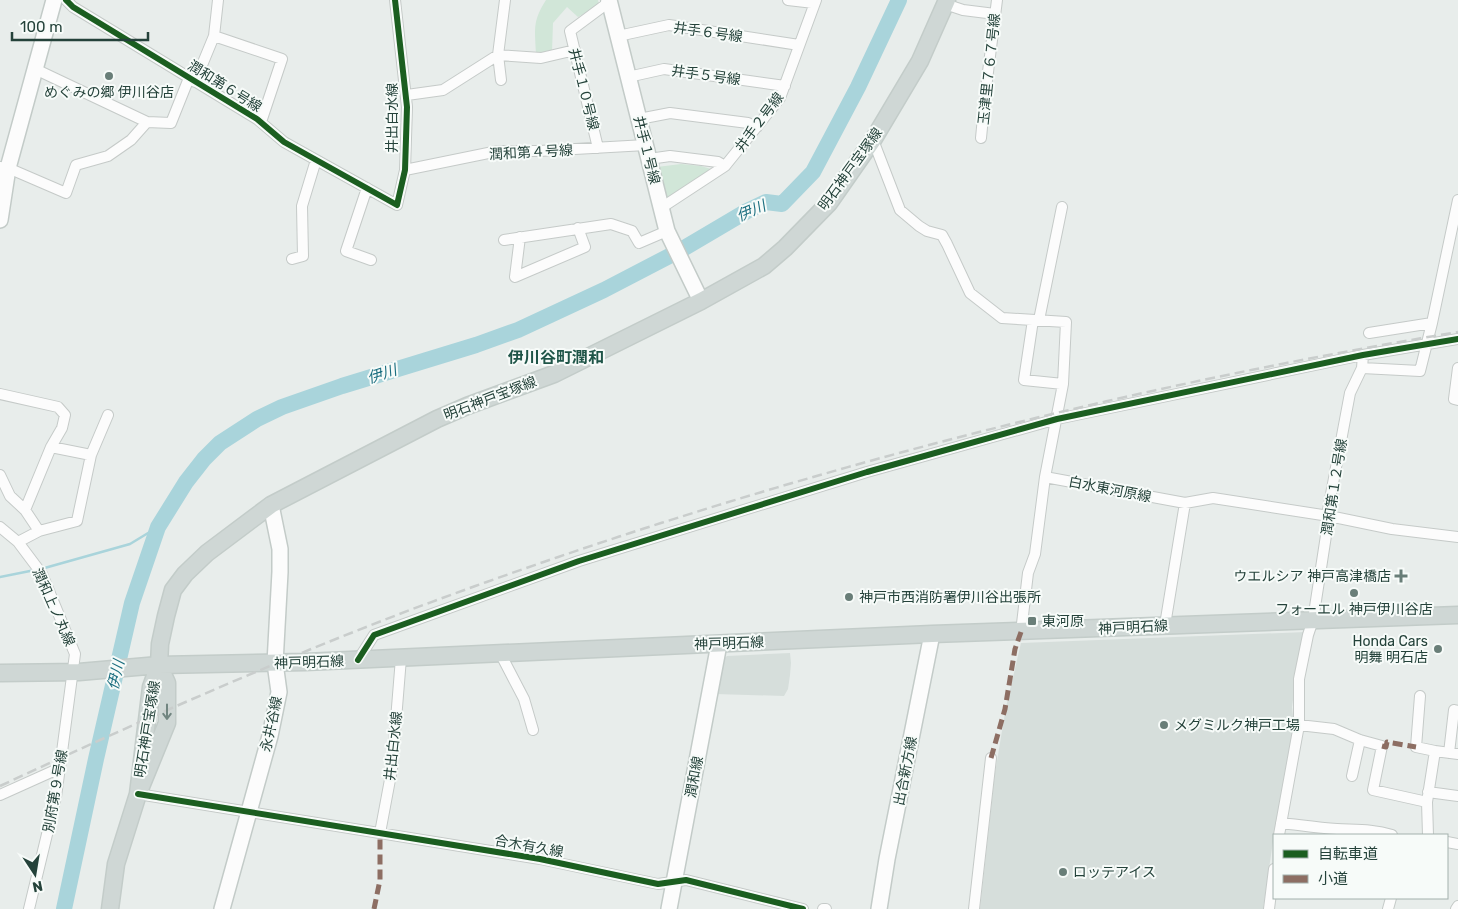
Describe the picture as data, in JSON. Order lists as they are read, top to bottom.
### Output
{
  "streets": {
    "main road": ["明石神戸宝塚線", "神戸明石線"],
    "street": [
      "井手６号線",
      "玉津里７６７号線",
      "井手５号線",
      "潤和第６号線",
      "井手１０号線",
      "井出白水線",
      "井手２号線",
      "井手１号線",
      "潤和第４号線",
      "潤和第１２号線",
      "白水東河原線",
      "潤和上ノ丸線",
      "永井谷線",
      "出合新方線",
      "潤和線",
      "別府第９号線",
      "合木有久線"
    ]
  },
  "crossings": [
    ["井手６号線", "井手２号線"],
    ["井手６号線", "井手１号線"],
    ["井手５号線", "井手２号線"],
    ["井手５号線", "井手１号線"],
    ["潤和第６号線", "井出白水線"],
    ["井手１０号線", "井手２号線"],
    ["井手１０号線", "井手１号線"],
    ["井手１０号線", "潤和第４号線"],
    ["井出白水線", "潤和第４号線"],
    ["井出白水線", "神戸明石線"],
    ["井出白水線", "合木有久線"],
    ["井手２号線", "井手１号線"],
    ["井手１号線", "明石神戸宝塚線"],
    ["明石神戸宝塚線", "神戸明石線"],
    ["明石神戸宝塚線", "永井谷線"],
    ["明石神戸宝塚線", "合木有久線"],
    ["潤和第１２号線", "白水東河原線"],
    ["潤和第１２号線", "神戸明石線"],
    ["潤和上ノ丸線", "神戸明石線"],
    ["潤和上ノ丸線", "別府第９号線"],
    ["神戸明石線", "永井谷線"],
    ["神戸明石線", "出合新方線"],
    ["神戸明石線", "潤和線"],
    ["神戸明石線", "別府第９号線"],
    ["永井谷線", "合木有久線"],
    ["潤和線", "合木有久線"]
  ],
  "districts": ["伊川谷町潤和"],
  "water": ["伊川"],
  "places": {
    "other": [
      "めぐみの郷 伊川谷店",
      "フォーエル 神戸伊川谷店",
      "神戸市西消防署伊川谷出張所",
      "Honda Cars 明舞 明石店",
      "メグミルク神戸工場",
      "ロッテアイス"
    ],
    "health": ["ウエルシア 神戸高津橋店"],
    "transit": ["東河原"]
  },
  "legend": ["自転車道", "小道"],
  "scale_bar": "100 m",
  "north": "bottom"
}
